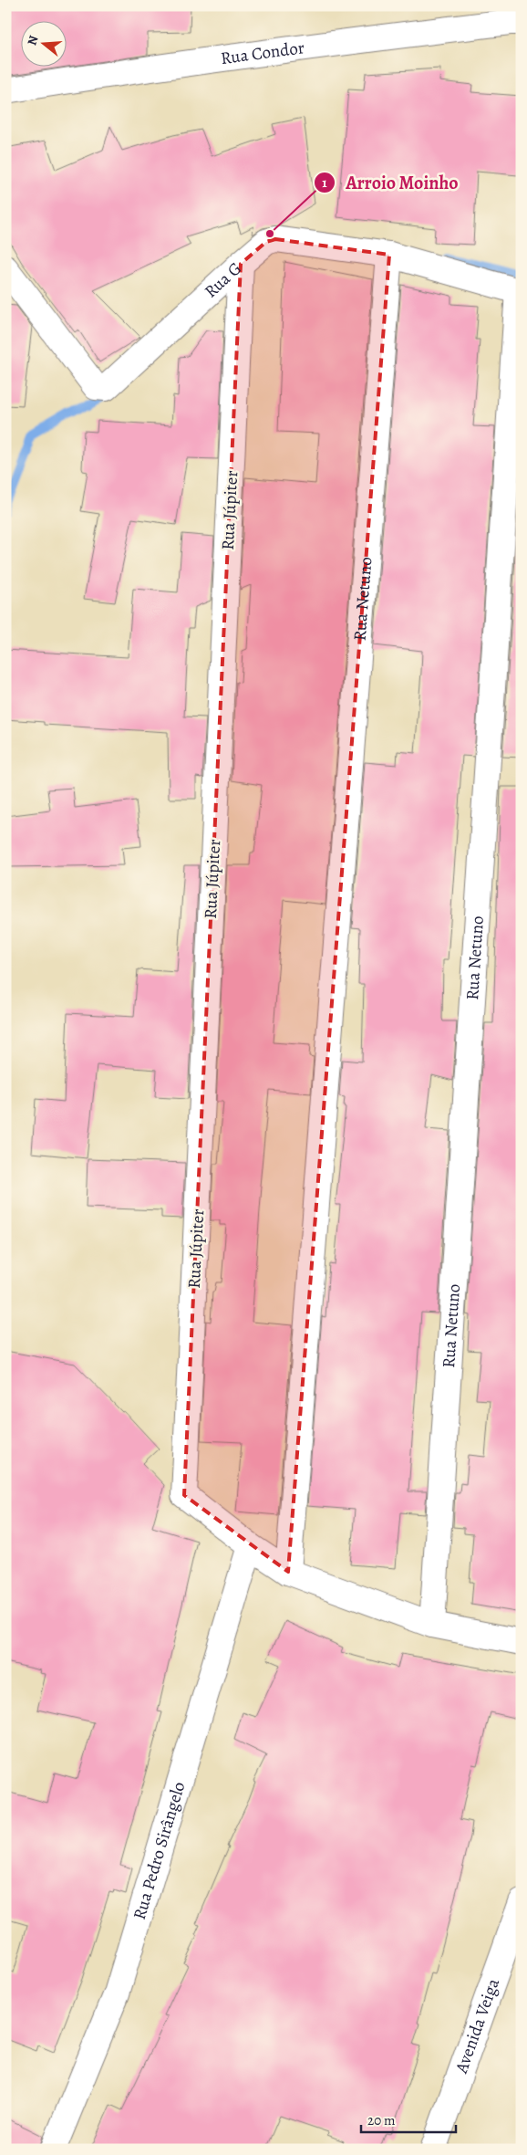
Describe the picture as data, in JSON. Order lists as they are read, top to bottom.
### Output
{
  "streets": {
    "street": [
      "Rua Condor",
      "Rua G",
      "Rua Júpiter",
      "Rua Netuno",
      "Rua Pedro Sirângelo",
      "Avenida Veiga"
    ]
  },
  "crossings": [
    ["Rua G", "Rua Júpiter"],
    ["Rua G", "Rua Netuno"],
    ["Rua Júpiter", "Rua Pedro Sirângelo"]
  ],
  "places": ["Arroio Moinho"],
  "scale_bar": "20 m",
  "north": "left"
}
